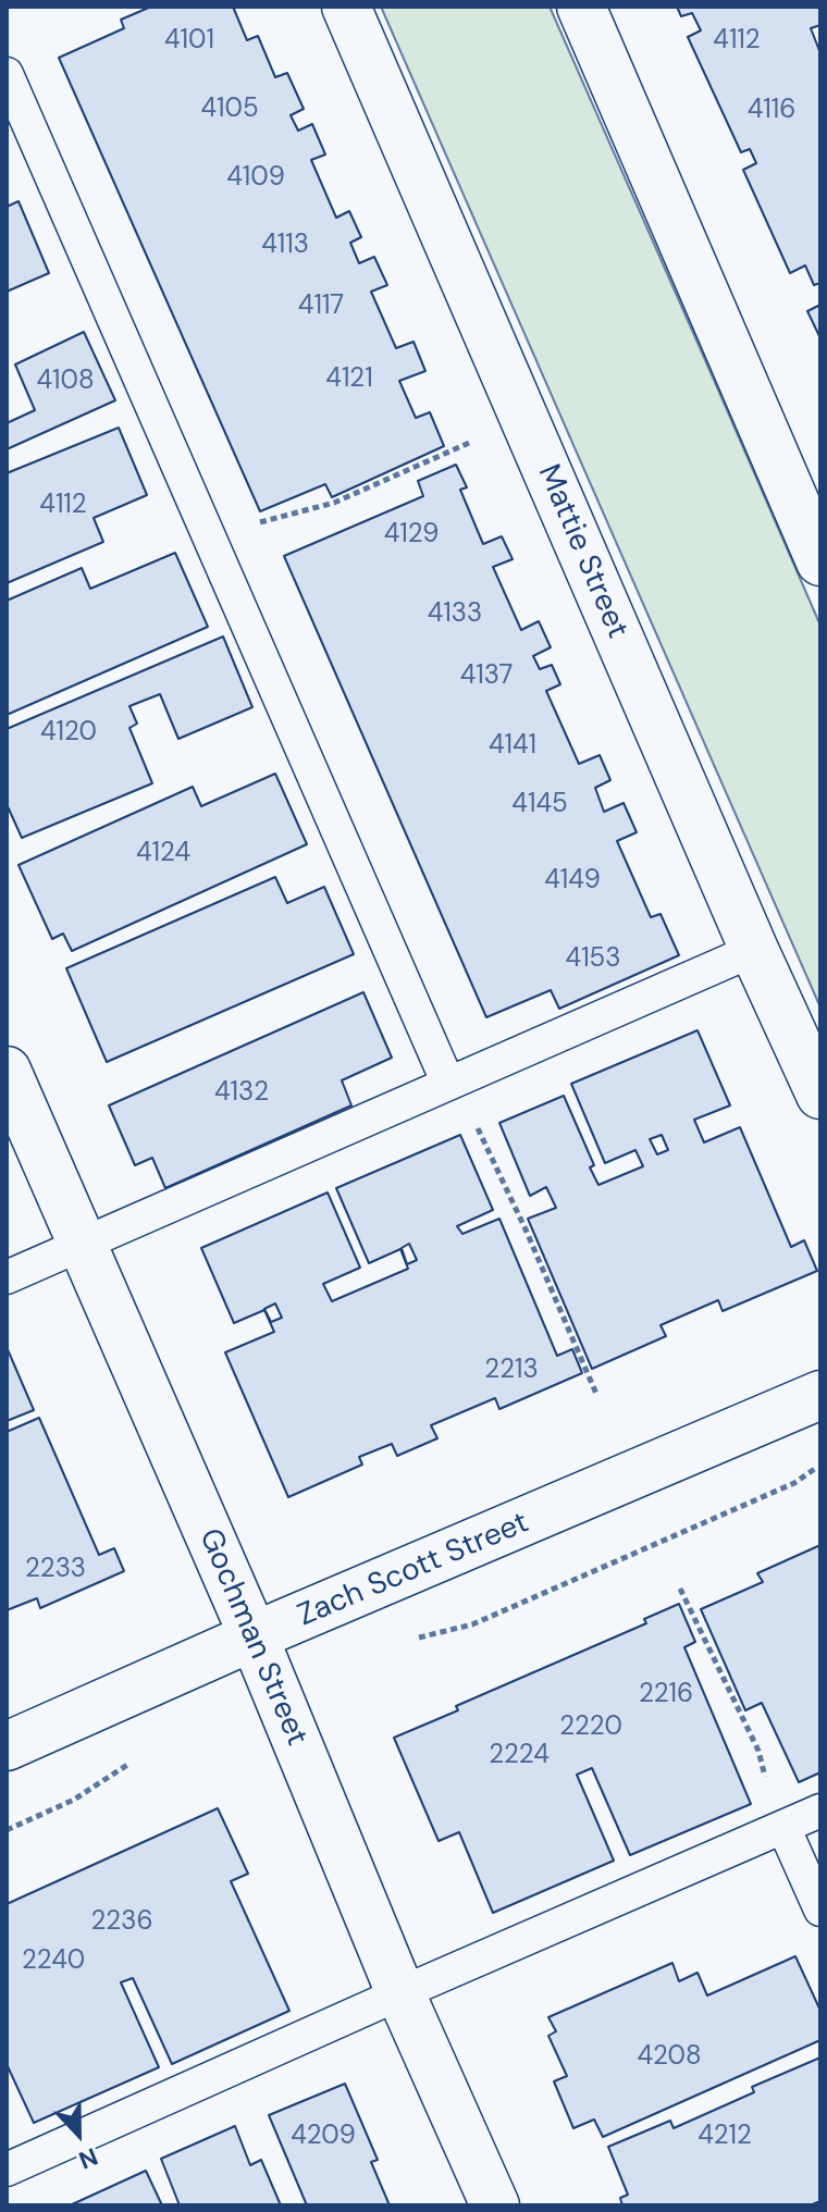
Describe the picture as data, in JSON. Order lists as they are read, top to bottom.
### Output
{
  "streets": {
    "street": ["Mattie Street", "Zach Scott Street", "Gochman Street"]
  },
  "crossings": [
    ["Zach Scott Street", "Gochman Street"]
  ],
  "house_numbers": [
    "4101",
    "4112",
    "4105",
    "4116",
    "4109",
    "4113",
    "4117",
    "4121",
    "4108",
    "4112",
    "4129",
    "4133",
    "4137",
    "4120",
    "4141",
    "4145",
    "4124",
    "4149",
    "4153",
    "4132",
    "2213",
    "2233",
    "2216",
    "2220",
    "2224",
    "2236",
    "2240",
    "4208",
    "4209",
    "4212"
  ],
  "north": "bottom"
}
